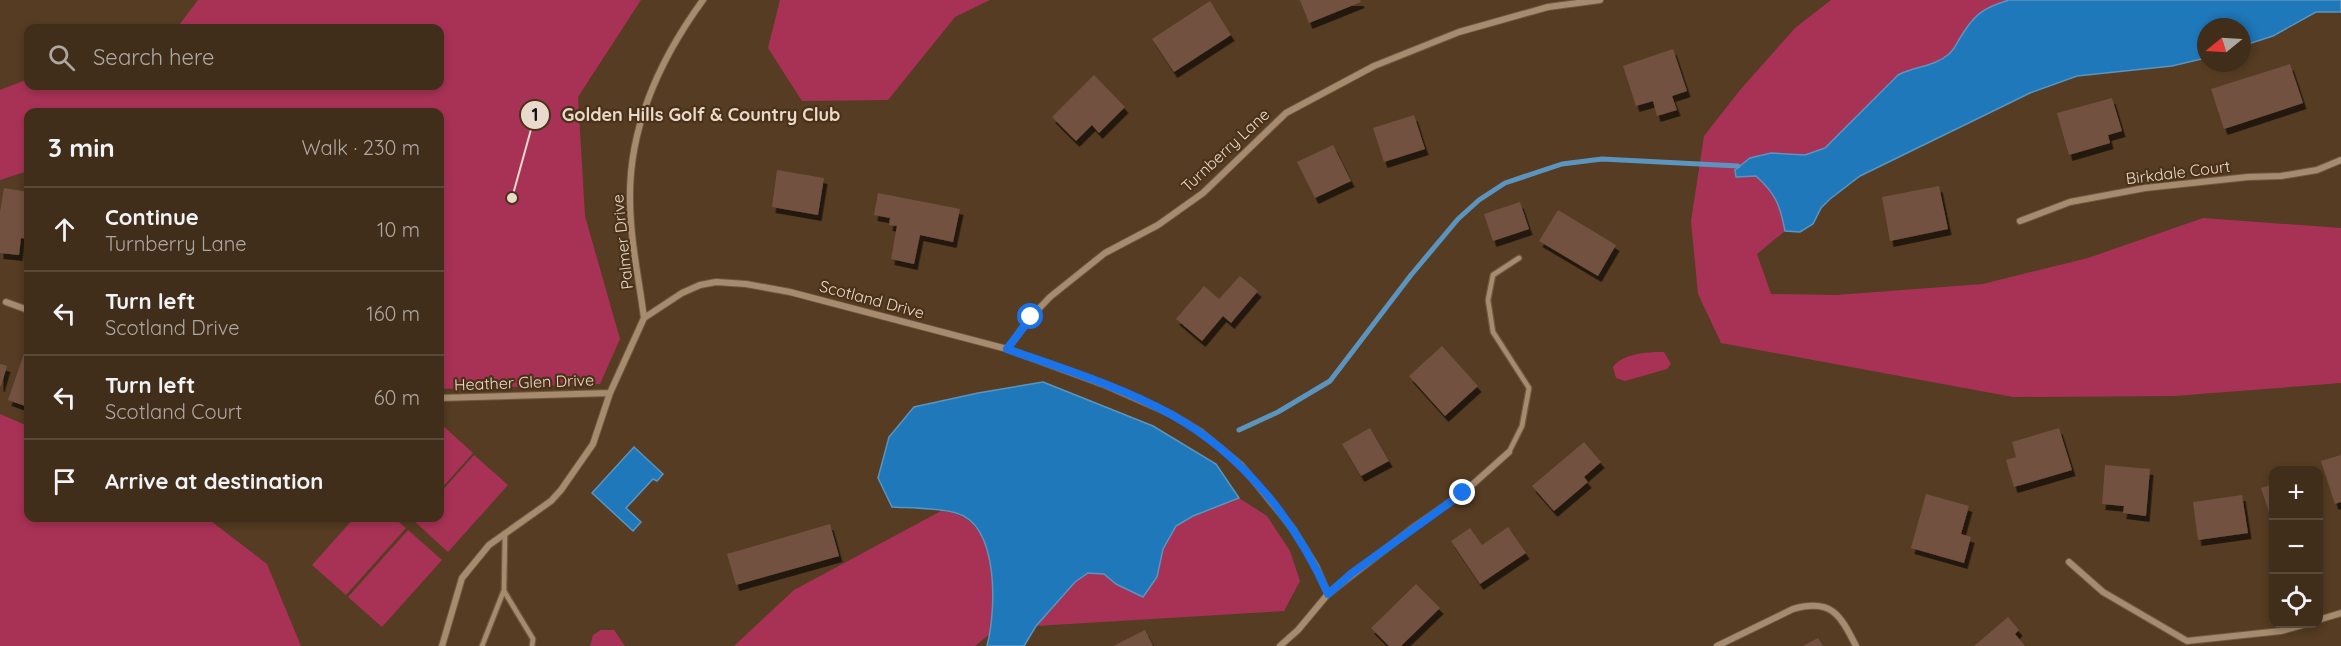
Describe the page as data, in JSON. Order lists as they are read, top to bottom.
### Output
{
  "streets": {
    "street": [
      "Turnberry Lane",
      "Birkdale Court",
      "Palmer Drive",
      "Scotland Drive",
      "Heather Glen Drive"
    ]
  },
  "crossings": [
    ["Turnberry Lane", "Scotland Drive"],
    ["Palmer Drive", "Scotland Drive"]
  ],
  "places": ["Golden Hills Golf & Country Club"],
  "north": "left",
  "page": {
    "search": "Search here",
    "heading": ["3 min", "Walk · 230 m"],
    "list": [
      ["Continue", "Turnberry Lane", "10 m"],
      ["Turn left", "Scotland Drive", "160 m"],
      ["Turn left", "Scotland Court", "60 m"],
      "Arrive at destination"
    ],
    "map_buttons": ["+", "−"]
  }
}
